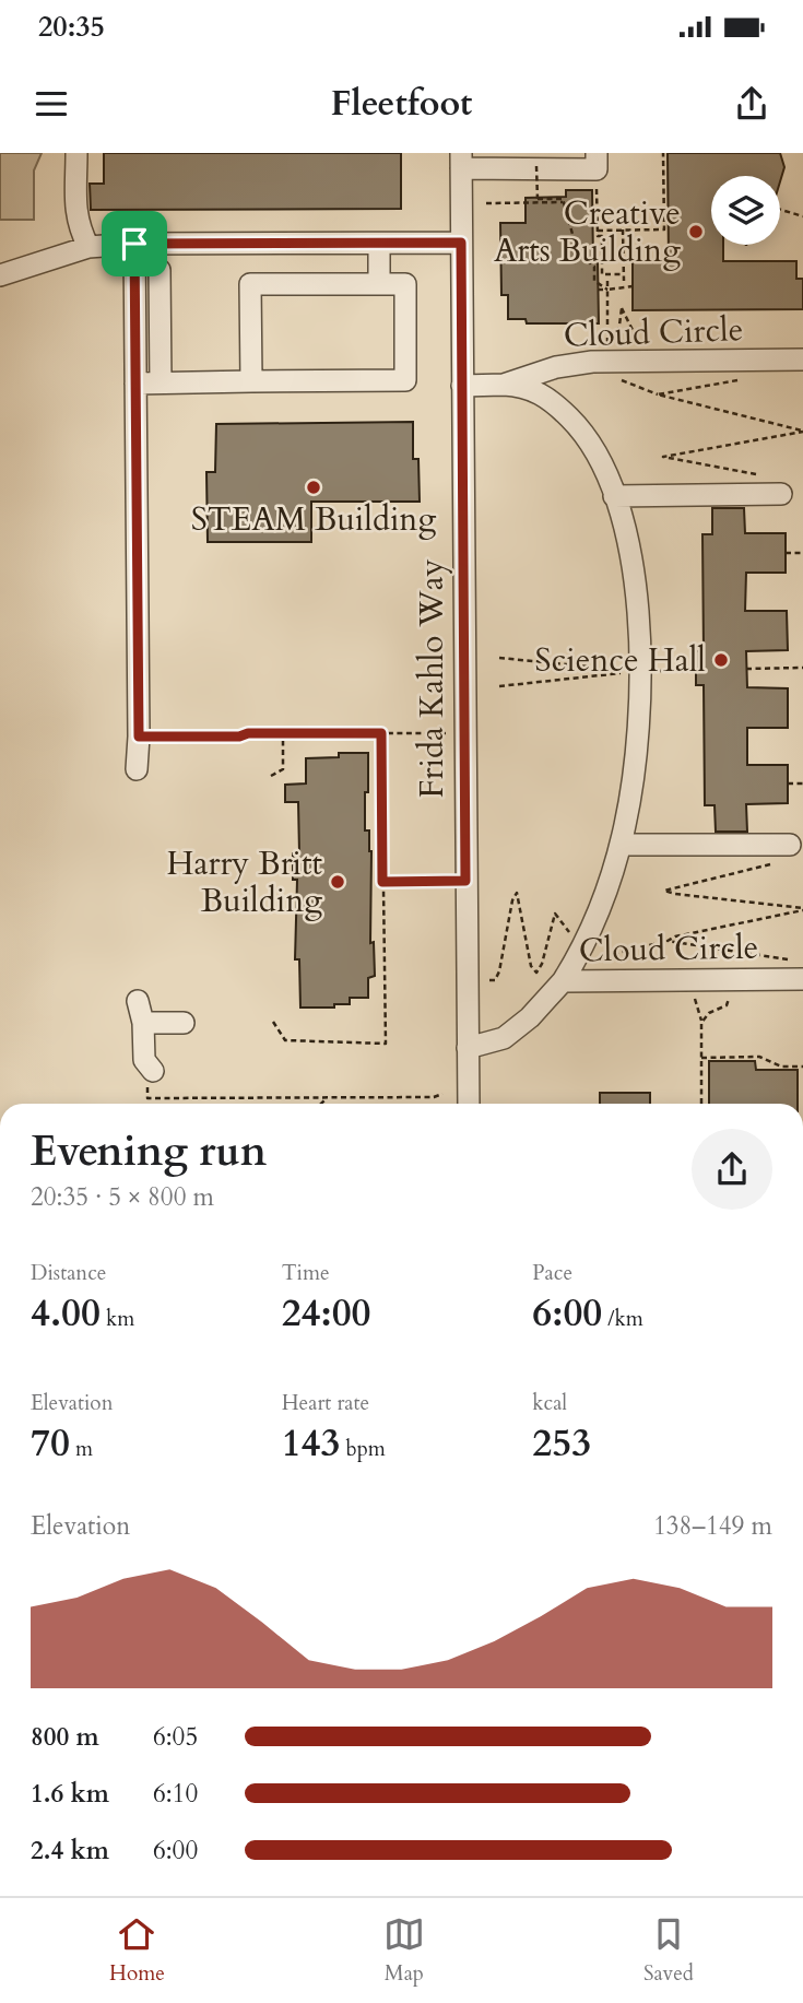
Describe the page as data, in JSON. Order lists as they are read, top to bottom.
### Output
{
  "streets": {
    "street": ["Cloud Circle", "Frida Kahlo Way"]
  },
  "crossings": [
    ["Cloud Circle", "Frida Kahlo Way"]
  ],
  "places": [
    "Creative Arts Building",
    "STEAM Building",
    "Science Hall",
    "Harry Britt Building"
  ],
  "page": {
    "status": "20:35",
    "header": "Fleetfoot",
    "heading": ["Evening run", "20:35 · 5 × 800 m"],
    "stats": [
      ["Distance", "4.00 km"],
      ["Time", "24:00"],
      ["Pace", "6:00 /km"],
      ["Elevation", "70 m"],
      ["Heart rate", "143 bpm"],
      ["kcal", "253"]
    ],
    "chart": ["Elevation", "138–149 m"],
    "list": [
      {
        "name": "800 m",
        "note": "6:05"
      },
      {
        "name": "1.6 km",
        "note": "6:10"
      },
      {
        "name": "2.4 km",
        "note": "6:00"
      }
    ],
    "tabs": ["Home", "Map", "Saved"]
  }
}
